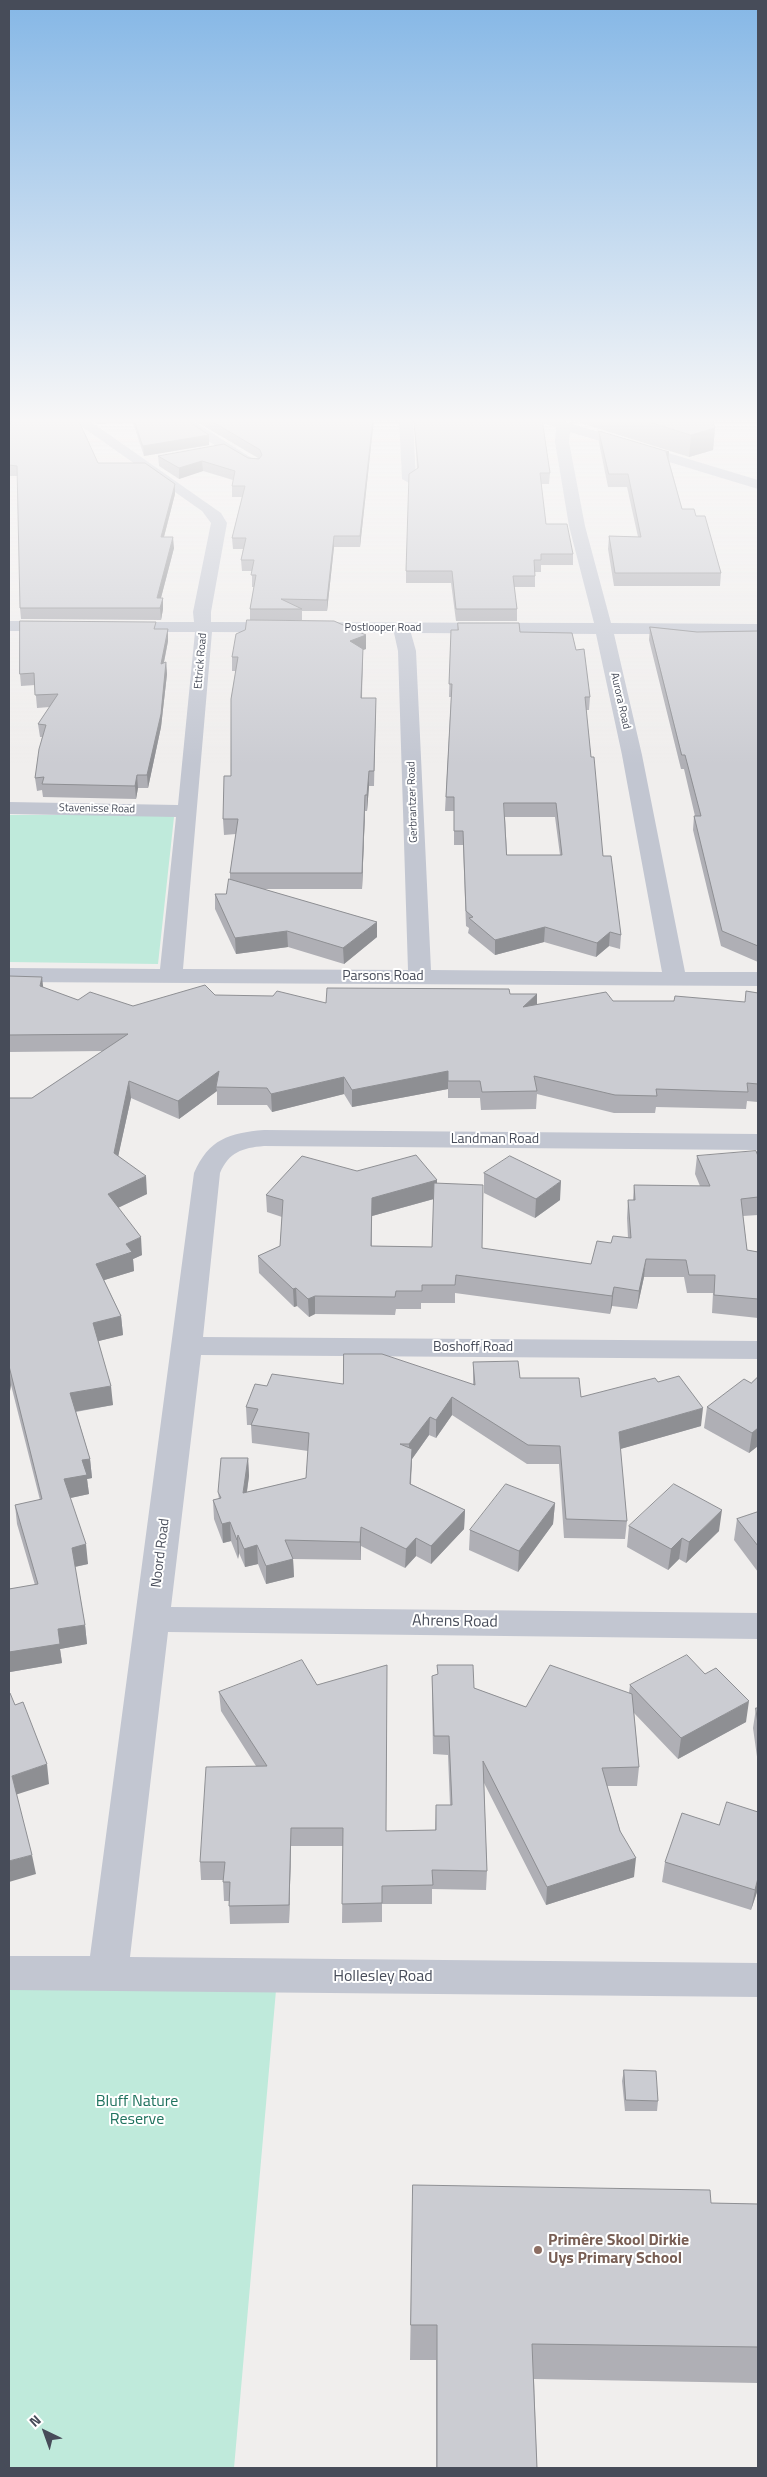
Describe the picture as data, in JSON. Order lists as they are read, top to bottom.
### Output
{
  "streets": {
    "street": [
      "Postlooper Road",
      "Ettrick Road",
      "Aurora Road",
      "Gerbrantzer Road",
      "Stavenisse Road",
      "Parsons Road",
      "Landman Road",
      "Boshoff Road",
      "Noord Road",
      "Ahrens Road",
      "Hollesley Road"
    ]
  },
  "crossings": [
    ["Postlooper Road", "Ettrick Road"],
    ["Postlooper Road", "Aurora Road"],
    ["Postlooper Road", "Gerbrantzer Road"],
    ["Ettrick Road", "Stavenisse Road"],
    ["Ettrick Road", "Parsons Road"],
    ["Aurora Road", "Parsons Road"],
    ["Gerbrantzer Road", "Parsons Road"],
    ["Landman Road", "Noord Road"],
    ["Boshoff Road", "Noord Road"],
    ["Noord Road", "Ahrens Road"],
    ["Noord Road", "Hollesley Road"]
  ],
  "parks": ["Bluff Nature Reserve"],
  "places": ["Primêre Skool Dirkie Uys Primary School"],
  "north": "top left"
}
